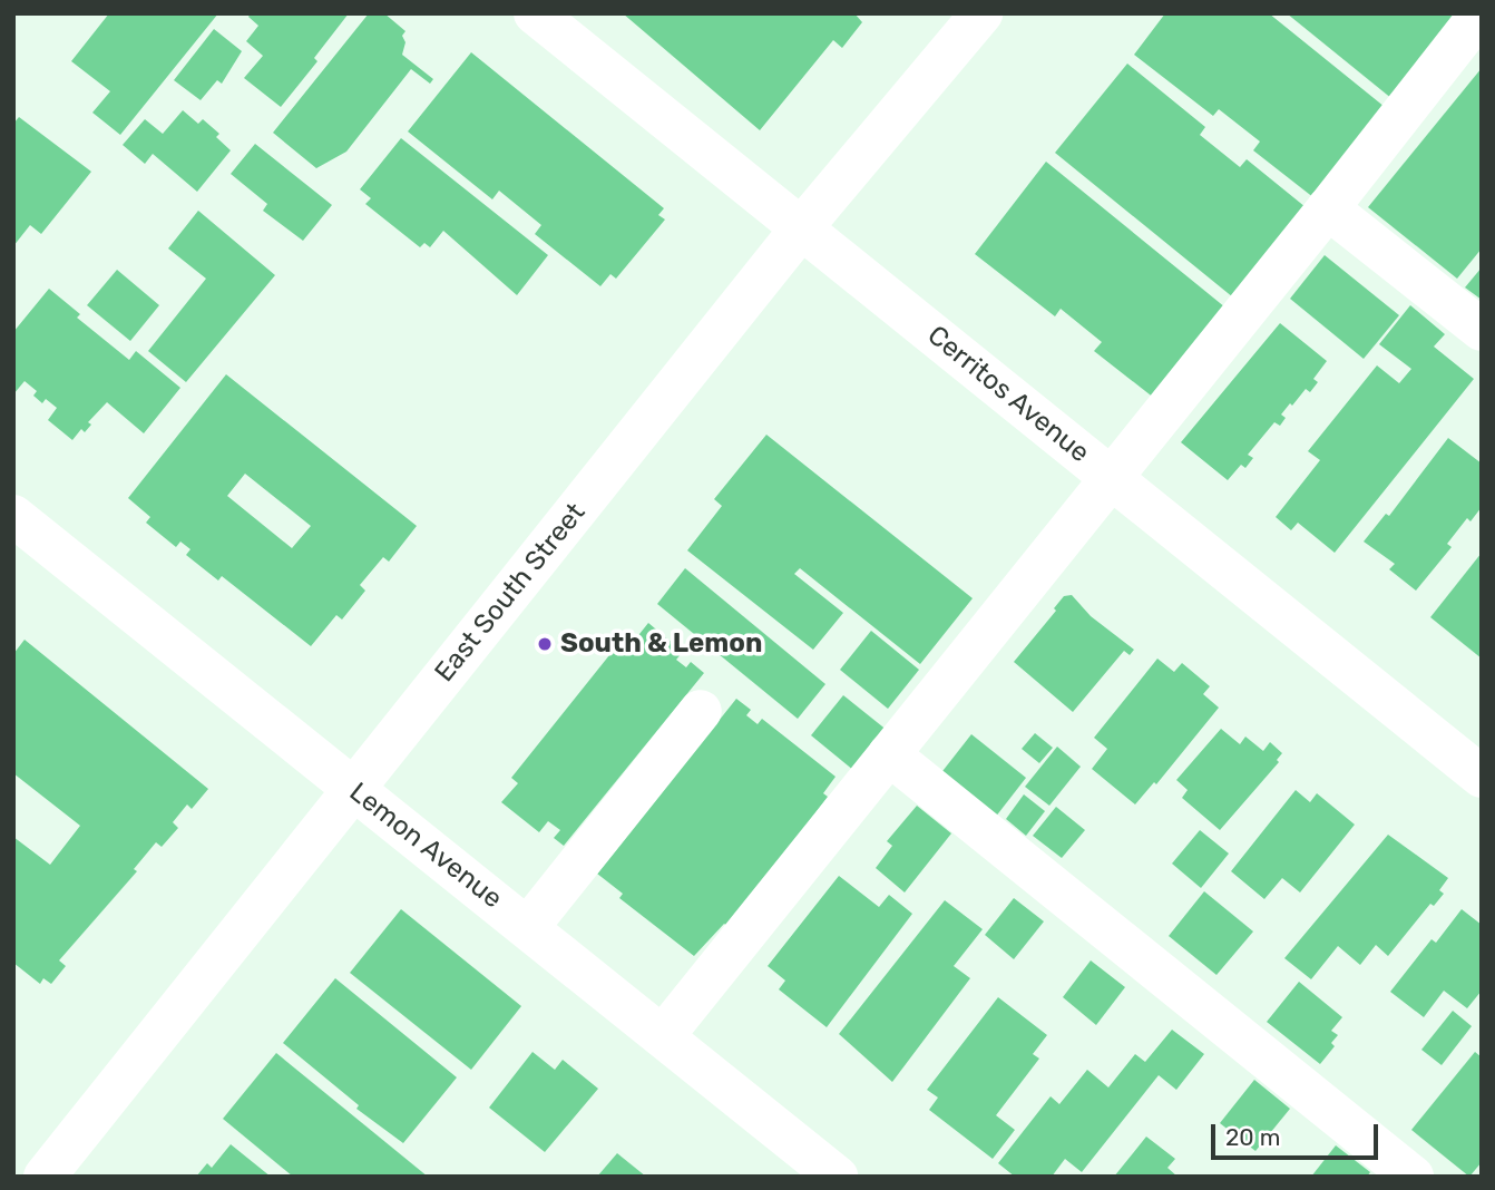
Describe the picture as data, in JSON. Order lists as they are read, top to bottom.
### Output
{
  "streets": {
    "street": ["Cerritos Avenue", "East South Street", "Lemon Avenue"]
  },
  "crossings": [
    ["Cerritos Avenue", "East South Street"],
    ["East South Street", "Lemon Avenue"]
  ],
  "places": ["South & Lemon"],
  "scale_bar": "20 m"
}
